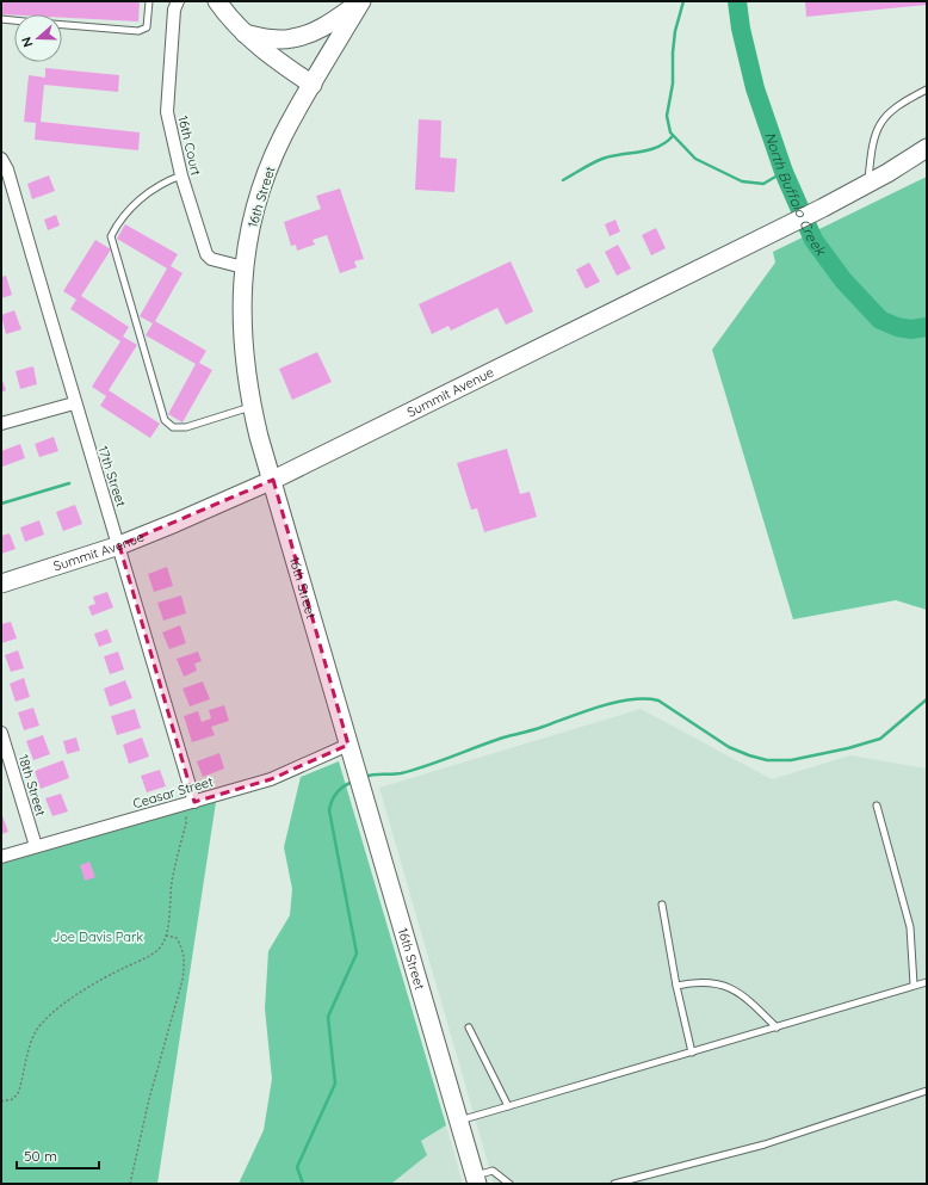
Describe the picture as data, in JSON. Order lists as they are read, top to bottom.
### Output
{
  "streets": {
    "main road": ["16th Street", "Summit Avenue"],
    "street": [
      "16th Court",
      "17th Street",
      "18th Street",
      "Ceasar Street"
    ]
  },
  "crossings": [
    ["16th Court", "16th Street"],
    ["16th Street", "Summit Avenue"],
    ["16th Street", "Ceasar Street"],
    ["Summit Avenue", "17th Street"],
    ["17th Street", "Ceasar Street"],
    ["18th Street", "Ceasar Street"]
  ],
  "water": ["North Buffalo Creek"],
  "parks": ["Joe Davis Park"],
  "scale_bar": "50 m",
  "north": "left"
}
